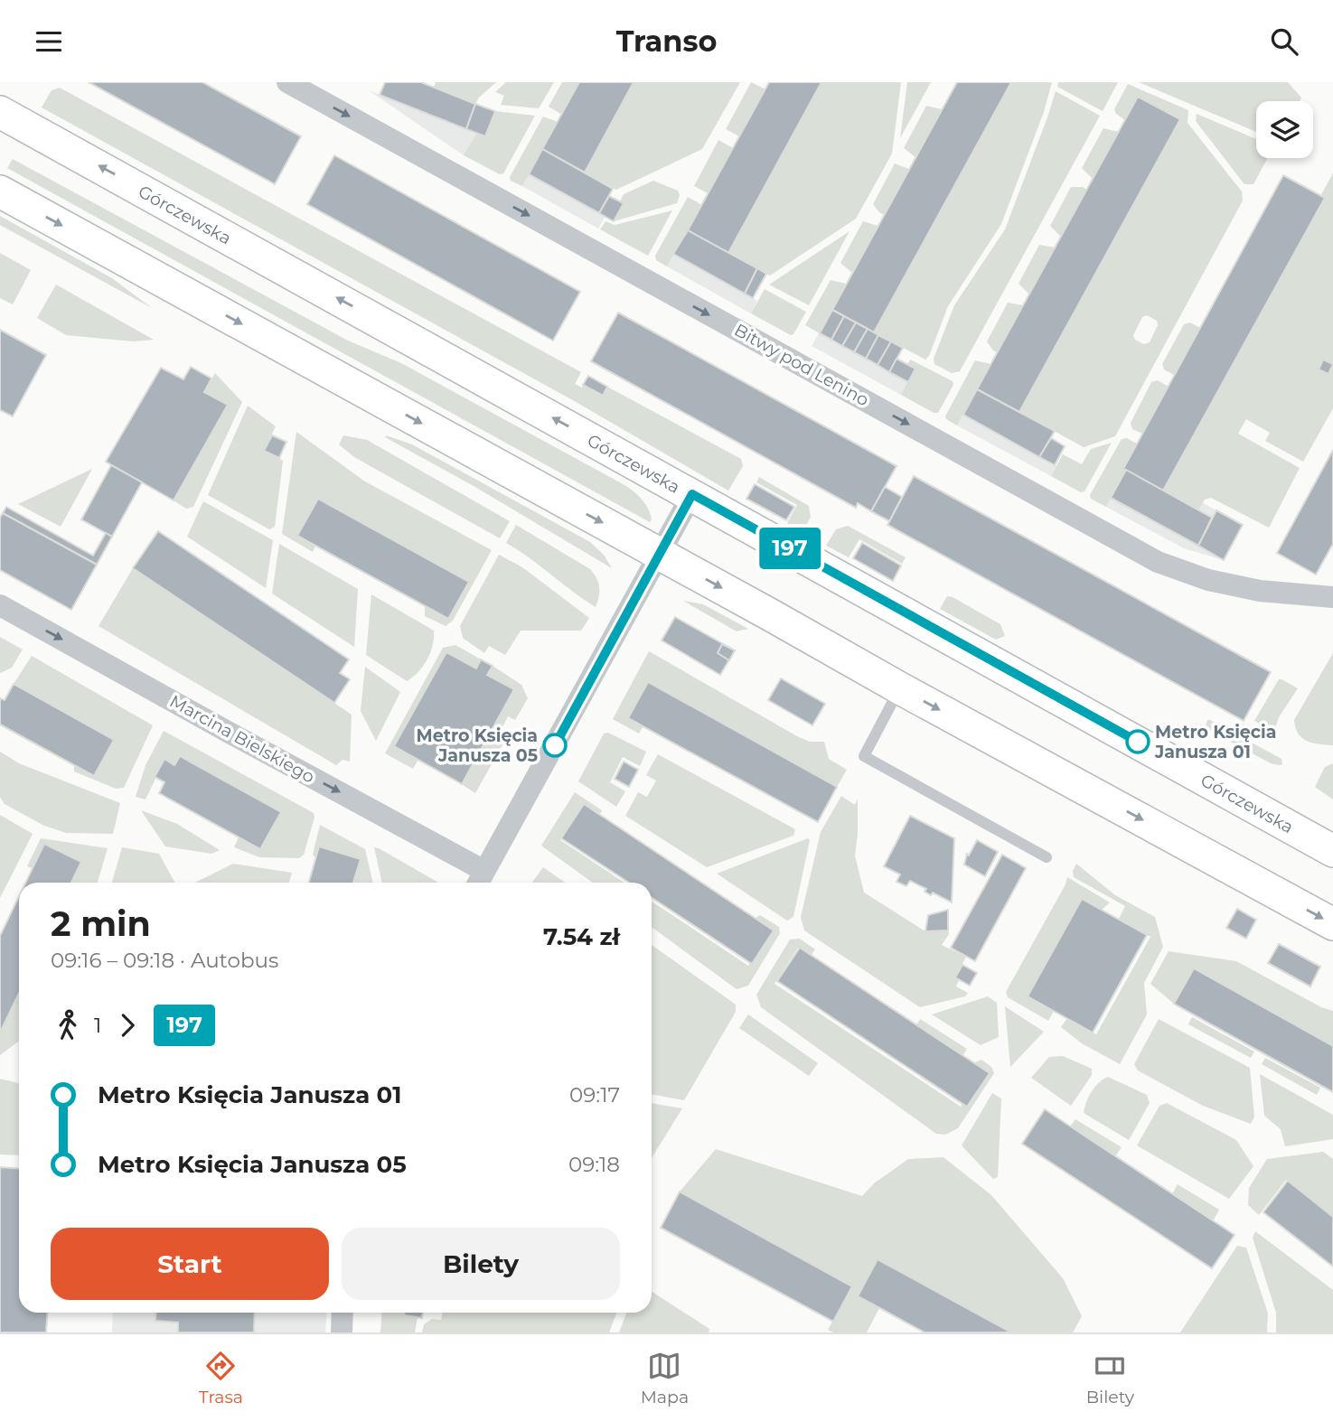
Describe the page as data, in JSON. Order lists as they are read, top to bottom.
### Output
{
  "streets": {
    "main road": ["Górczewska"],
    "street": ["Bitwy pod Lenino", "Marcina Bielskiego"]
  },
  "one_way": ["Bitwy pod Lenino", "Marcina Bielskiego"],
  "places": ["Metro Księcia Janusza 01", "Metro Księcia Janusza 05"],
  "lines": ["bus line 197"],
  "page": {
    "header": "Transo",
    "on_map": "197",
    "heading": ["2 min", "09:16 – 09:18 · Autobus", "7.54 zł"],
    "legs": ["1", "197"],
    "list": [
      {
        "name": "Metro Księcia Janusza 01",
        "value": "09:17"
      },
      {
        "name": "Metro Księcia Janusza 05",
        "value": "09:18"
      }
    ],
    "buttons": ["Start", "Bilety"],
    "tabs": ["Trasa", "Mapa", "Bilety"]
  }
}
